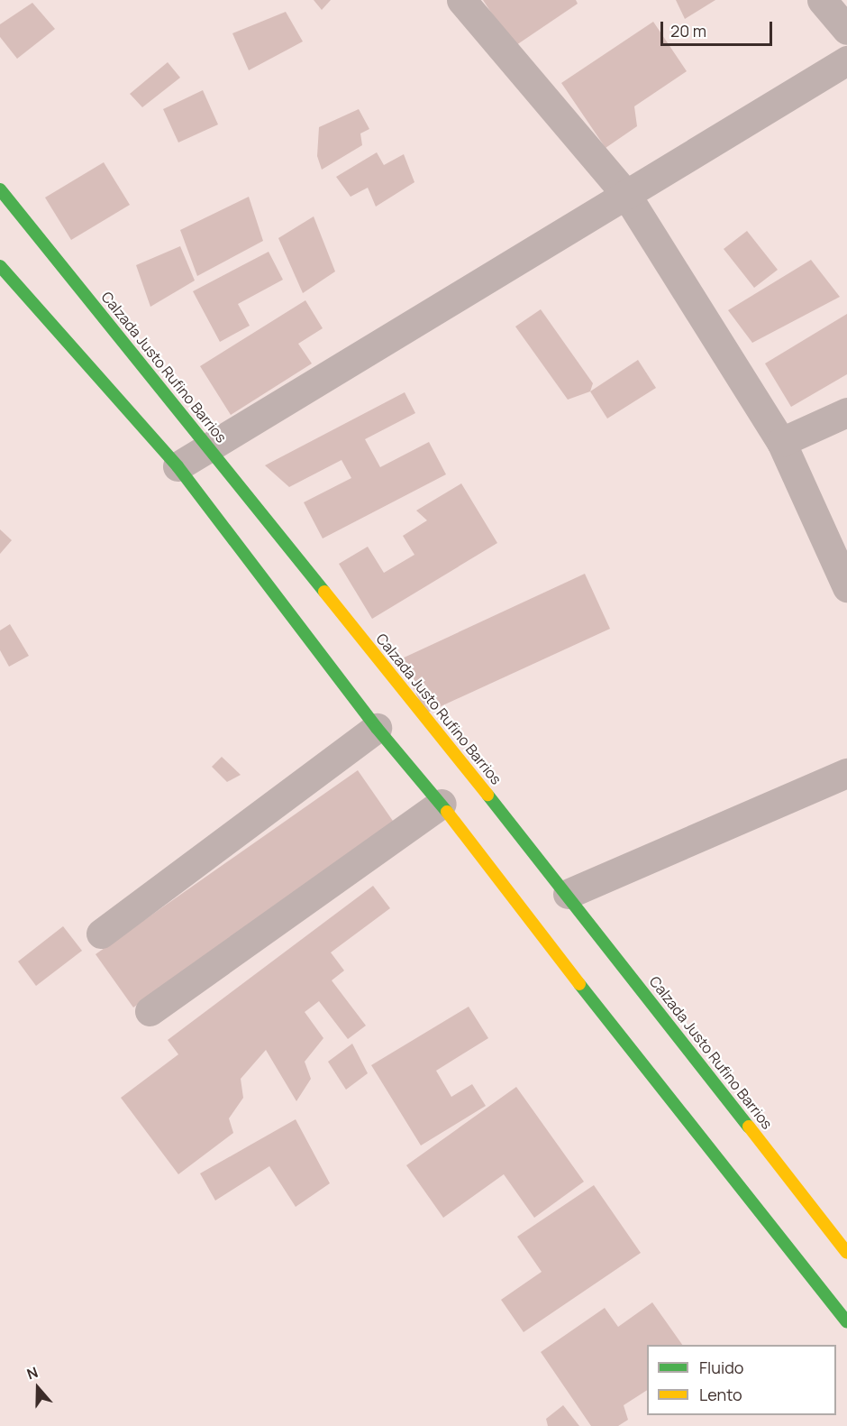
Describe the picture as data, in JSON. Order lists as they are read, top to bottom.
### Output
{
  "streets": {
    "street": ["Calzada Justo Rufino Barrios"]
  },
  "legend": ["Fluido", "Lento"],
  "scale_bar": "20 m",
  "north": "top"
}
